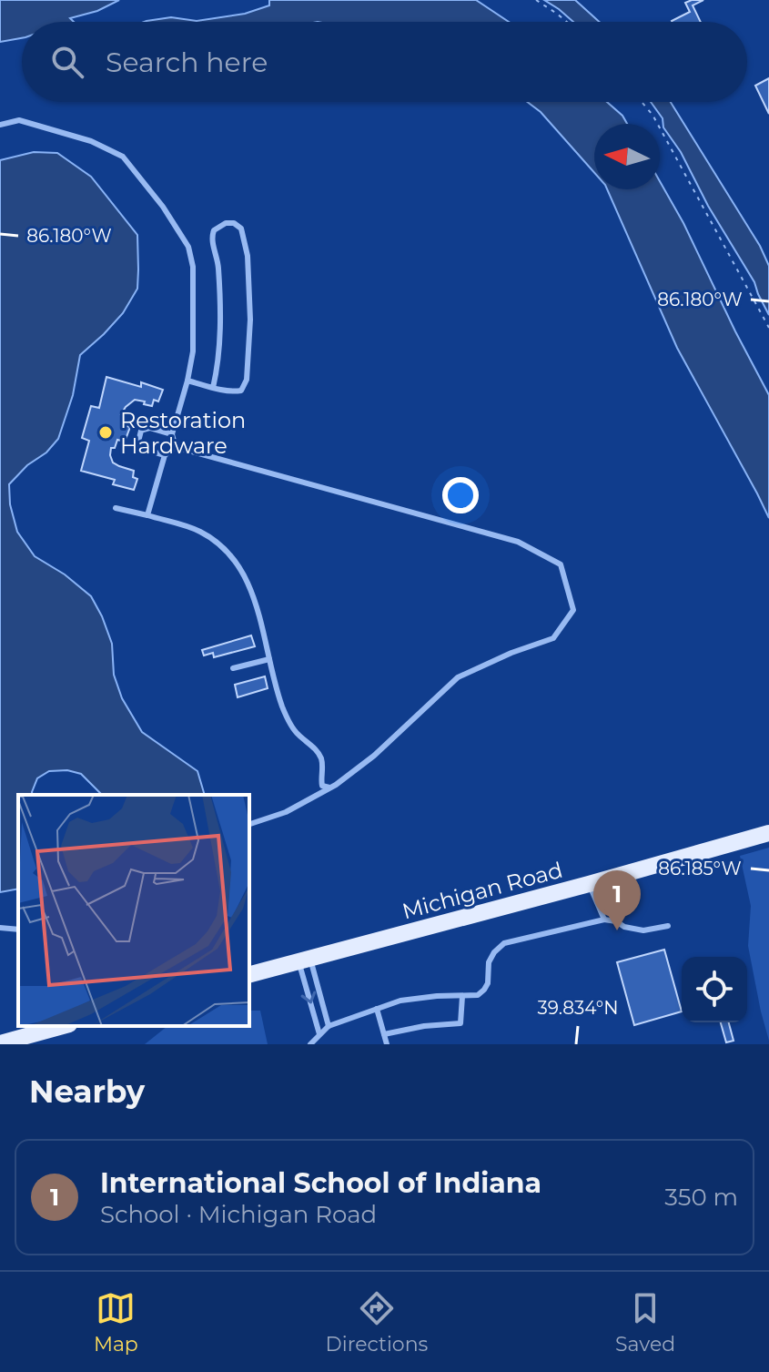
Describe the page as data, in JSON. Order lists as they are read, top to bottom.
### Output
{
  "streets": {
    "main road": ["Michigan Road"]
  },
  "places": ["Restoration Hardware"],
  "north": "left",
  "page": {
    "search": "Search here",
    "pins": "1",
    "heading": "Nearby",
    "list": [
      {
        "mark": "1",
        "name": "International School of Indiana",
        "note": "School · Michigan Road",
        "value": "350 m"
      }
    ],
    "nav": ["Map", "Directions", "Saved"]
  },
  "coordinates": ["86.180°W", "86.185°W", "39.834°N"]
}
